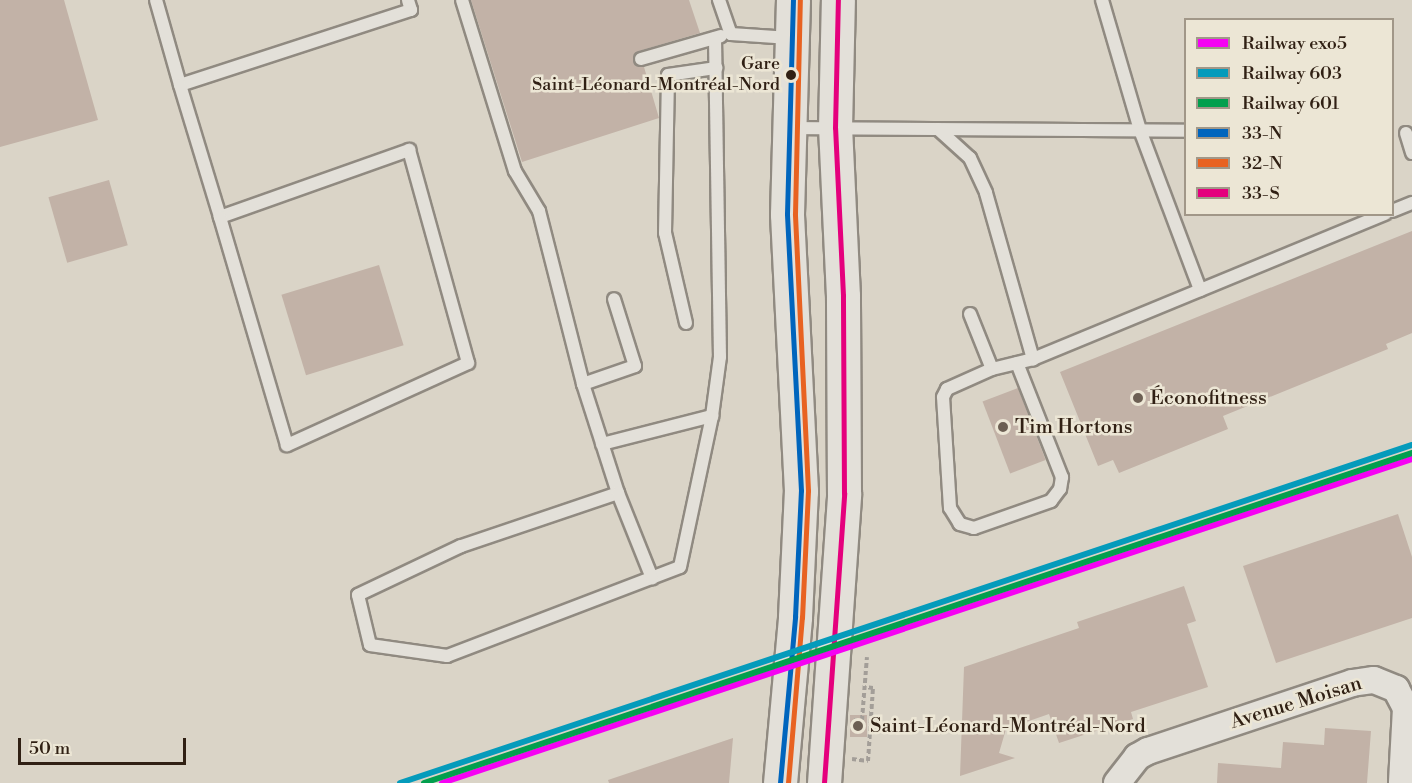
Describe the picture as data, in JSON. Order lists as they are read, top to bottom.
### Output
{
  "streets": {
    "street": ["Avenue Moisan"]
  },
  "places": [
    "Gare Saint-Léonard-Montréal-Nord",
    "Éconofitness",
    "Tim Hortons",
    "Saint-Léonard-Montréal-Nord"
  ],
  "lines": [
    "transit line 33-N",
    "transit line 32-N",
    "transit line 33-S",
    "rail line 603",
    "rail line 601",
    "rail line exo5"
  ],
  "legend": [
    "Railway exo5",
    "Railway 603",
    "Railway 601",
    "33-N",
    "32-N",
    "33-S"
  ],
  "scale_bar": "50 m"
}
